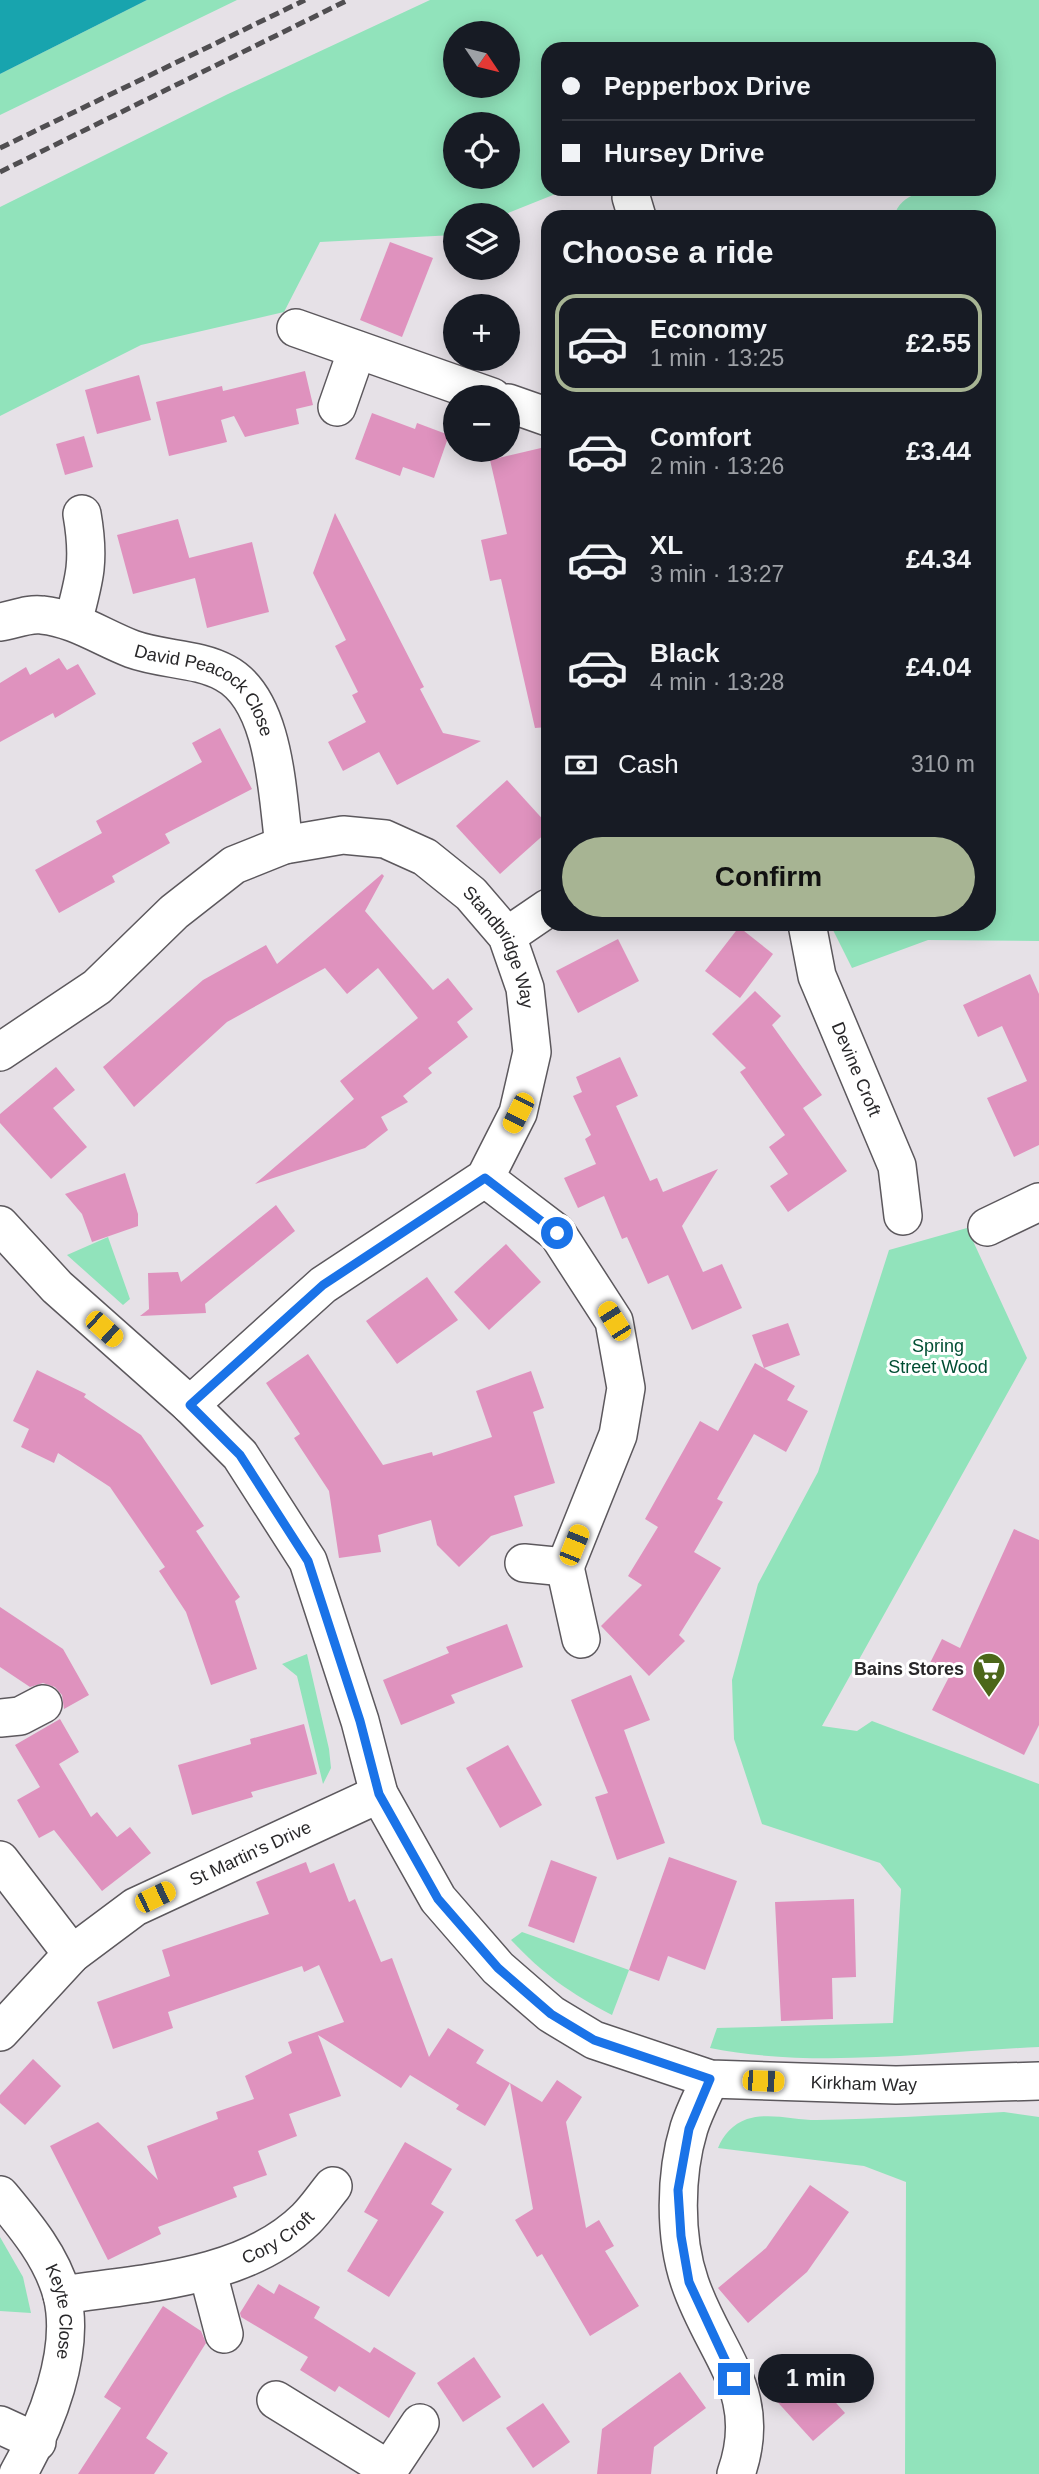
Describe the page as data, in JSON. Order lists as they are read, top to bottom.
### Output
{
  "streets": {
    "street": [
      "David Peacock Close",
      "Standbridge Way",
      "Devine Croft",
      "St Martin's Drive",
      "Kirkham Way",
      "Cory Croft",
      "Keyte Close"
    ]
  },
  "crossings": [
    ["David Peacock Close", "Standbridge Way"],
    ["Standbridge Way", "Kirkham Way"],
    ["St Martin's Drive", "Kirkham Way"],
    ["Cory Croft", "Keyte Close"]
  ],
  "parks": ["Spring Street Wood"],
  "places": {
    "supermarket": ["Bains Stores"]
  },
  "north": "bottom right",
  "page": {
    "map_buttons": ["+", "−"],
    "banner": ["Pepperbox Drive", "Hursey Drive"],
    "heading": "Choose a ride",
    "list": [
      {
        "name": "Economy",
        "note": "1 min · 13:25",
        "value": "£2.55"
      },
      {
        "name": "Comfort",
        "note": "2 min · 13:26",
        "value": "£3.44"
      },
      {
        "name": "XL",
        "note": "3 min · 13:27",
        "value": "£4.34"
      },
      {
        "name": "Black",
        "note": "4 min · 13:28",
        "value": "£4.04"
      }
    ],
    "pay": ["Cash", "310 m"],
    "buttons": "Confirm",
    "bubble": "1 min"
  }
}
